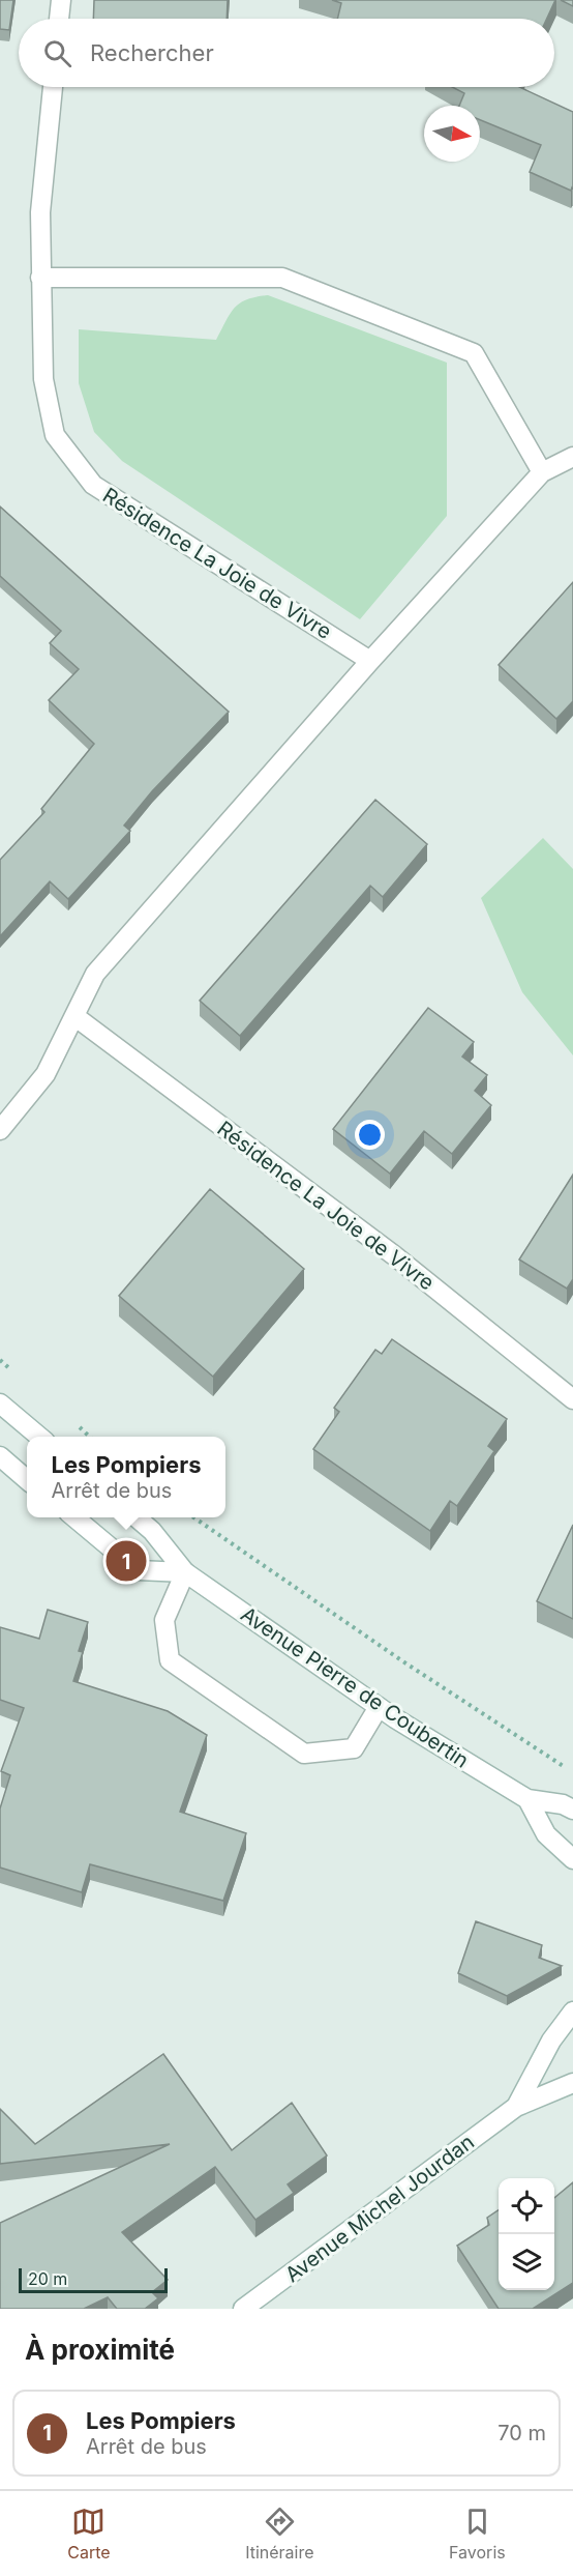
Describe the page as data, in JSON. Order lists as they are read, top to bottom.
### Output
{
  "streets": {
    "street": ["Résidence La Joie de Vivre", "Avenue Pierre de Coubertin", "Avenue Michel Jourdan"]
  },
  "scale_bar": "20 m",
  "north": "right",
  "page": {
    "search": "Rechercher",
    "popup": ["Les Pompiers", "Arrêt de bus"],
    "pins": "1",
    "scale": "20 m",
    "heading": "À proximité",
    "list": [
      {
        "mark": "1",
        "name": "Les Pompiers",
        "note": "Arrêt de bus",
        "value": "70 m"
      }
    ],
    "nav": ["Carte", "Itinéraire", "Favoris"]
  }
}
